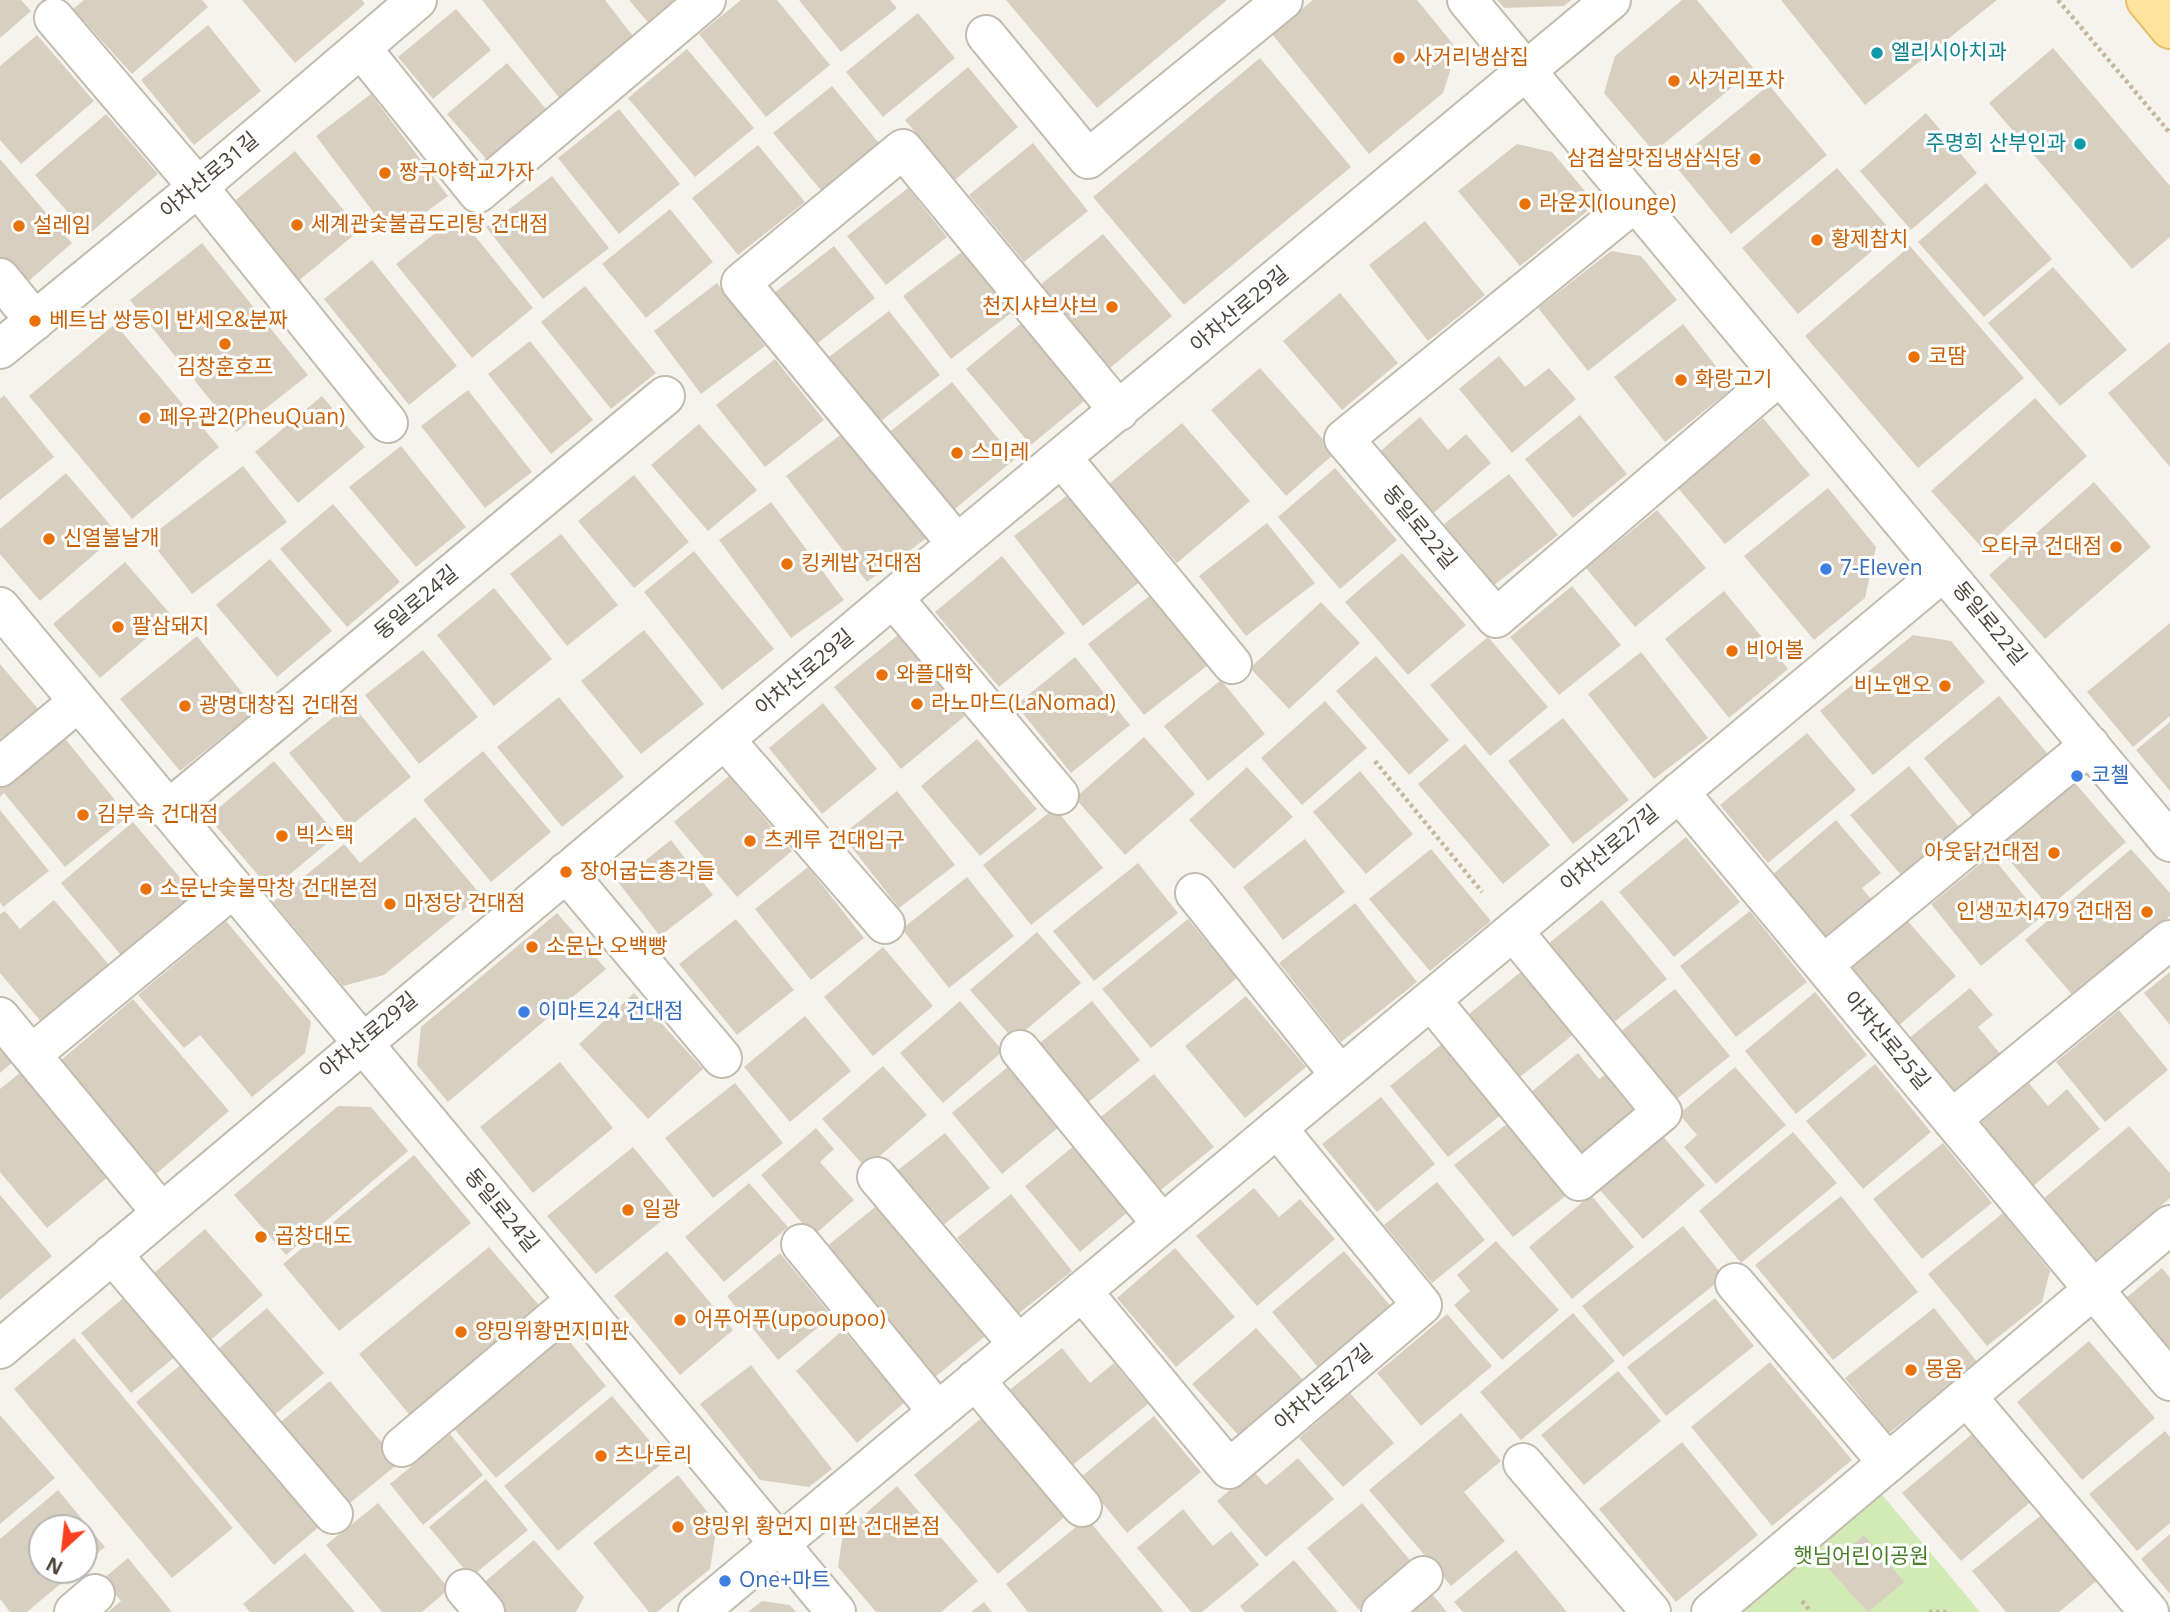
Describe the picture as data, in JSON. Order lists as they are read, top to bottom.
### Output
{
  "streets": {
    "street": [
      "아차산로31길",
      "아차산로29길",
      "동일로22길",
      "동일로24길",
      "아차산로27길",
      "아차산로25길"
    ]
  },
  "crossings": [
    ["아차산로29길", "동일로22길"],
    ["아차산로29길", "동일로24길"],
    ["동일로22길", "아차산로27길"],
    ["동일로24길", "아차산로27길"],
    ["아차산로27길", "아차산로25길"]
  ],
  "parks": ["햇님어린이공원"],
  "places": [
    "엘리시아치과",
    "사거리냉삼집",
    "사거리포차",
    "주명희 산부인과",
    "삼겹살맛집냉삼식당",
    "짱구야학교가자",
    "라운지(lounge)",
    "세계관숯불곱도리탕 건대점",
    "설레임",
    "황제참치",
    "천지샤브샤브",
    "베트남 쌍둥이 반세오&분짜",
    "김창훈호프",
    "코땀",
    "화랑고기",
    "페우관2(PheuQuan)",
    "스미레",
    "신열불날개",
    "오타쿠 건대점",
    "킹케밥 건대점",
    "7-Eleven",
    "팔삼돼지",
    "비어볼",
    "와플대학",
    "비노앤오",
    "라노마드(LaNomad)",
    "광명대창집 건대점",
    "코첼",
    "김부속 건대점",
    "빅스택",
    "츠케루 건대입구",
    "아웃닭건대점",
    "장어굽는총각들",
    "소문난숯불막창 건대본점",
    "마정당 건대점",
    "인생꼬치479 건대점",
    "소문난 오백빵",
    "이마트24 건대점",
    "일광",
    "곱창대도",
    "어푸어푸(upooupoo)",
    "양밍위황먼지미판",
    "몽움",
    "츠나토리",
    "양밍위 황먼지 미판 건대본점",
    "One+마트"
  ],
  "north": "bottom left"
}
